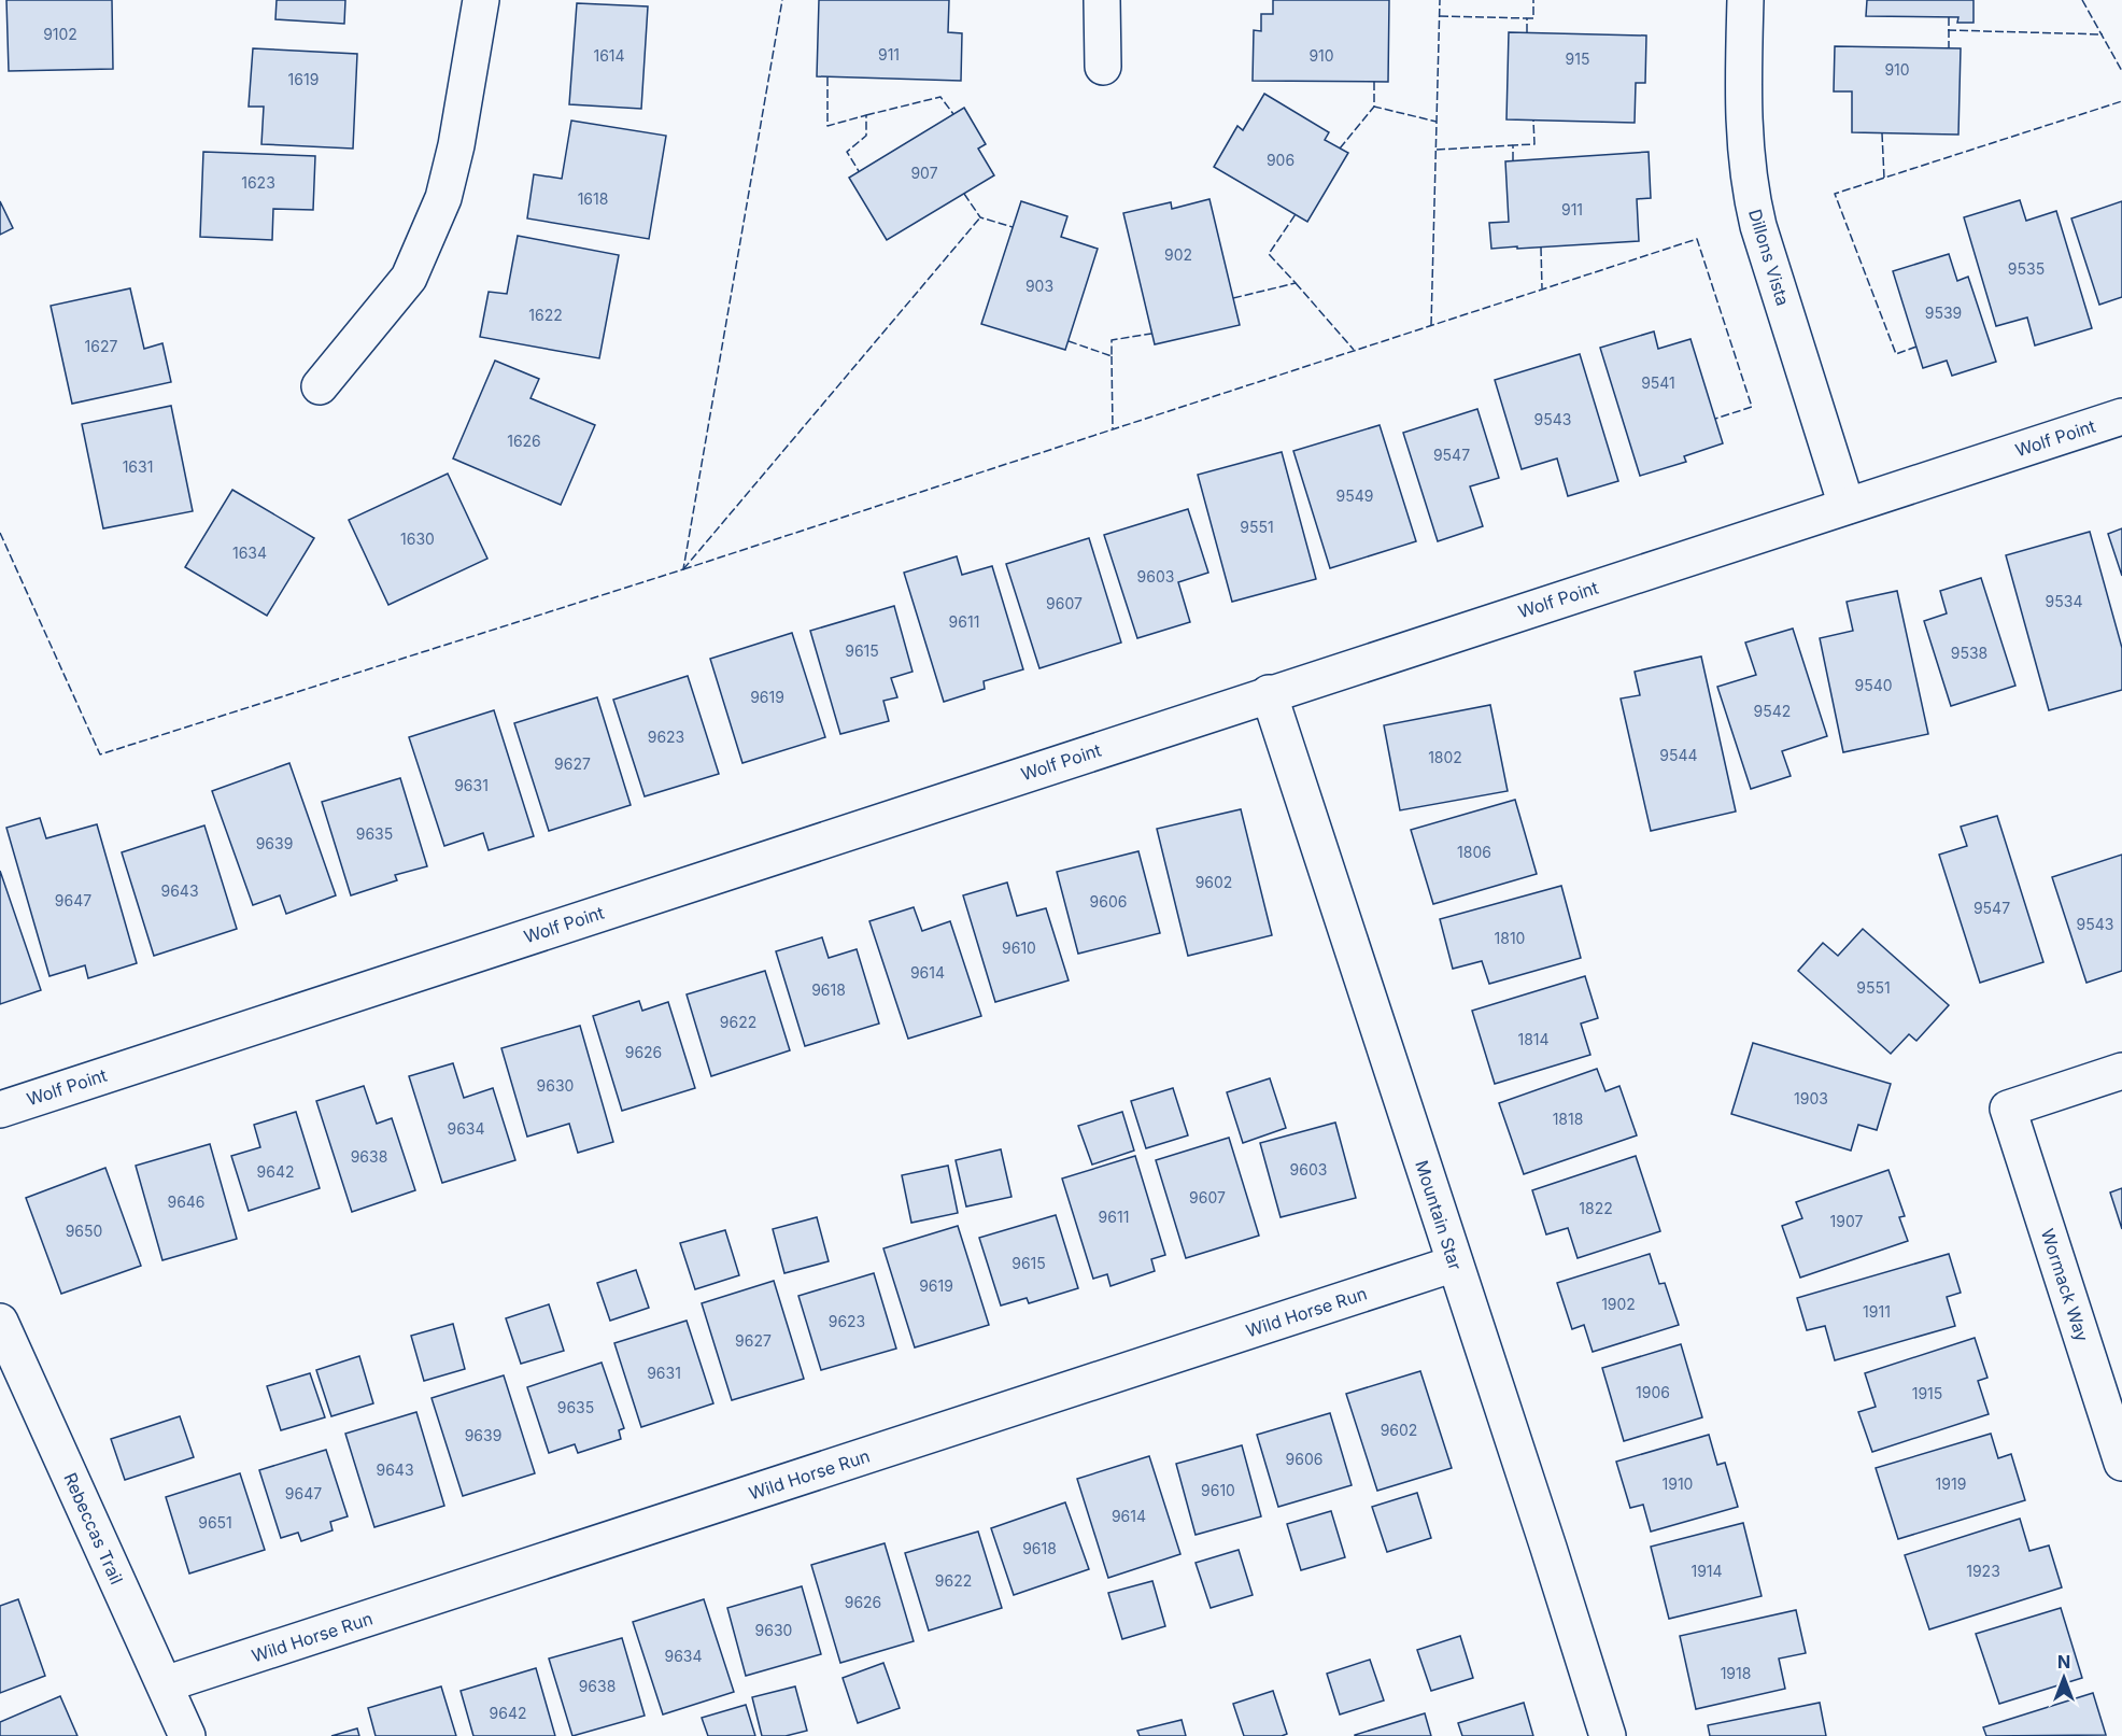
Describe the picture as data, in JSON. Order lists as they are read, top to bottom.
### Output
{
  "streets": {
    "street": [
      "Dillons Vista",
      "Wolf Point",
      "Mountain Star",
      "Wormack Way",
      "Wild Horse Run",
      "Rebeccas Trail"
    ]
  },
  "crossings": [
    ["Dillons Vista", "Wolf Point"],
    ["Wolf Point", "Mountain Star"],
    ["Mountain Star", "Wild Horse Run"],
    ["Wild Horse Run", "Rebeccas Trail"]
  ],
  "house_numbers": [
    "9102",
    "911",
    "1614",
    "910",
    "915",
    "910",
    "1619",
    "906",
    "907",
    "1623",
    "1618",
    "911",
    "902",
    "9535",
    "903",
    "9539",
    "1622",
    "1627",
    "9541",
    "9543",
    "1626",
    "9547",
    "1631",
    "9549",
    "9551",
    "1630",
    "1634",
    "9603",
    "9534",
    "9607",
    "9611",
    "9615",
    "9538",
    "9540",
    "9619",
    "9542",
    "9623",
    "9544",
    "1802",
    "9627",
    "9631",
    "9635",
    "9639",
    "1806",
    "9602",
    "9643",
    "9647",
    "9606",
    "9547",
    "9543",
    "1810",
    "9610",
    "9614",
    "9551",
    "9618",
    "9622",
    "1814",
    "9626",
    "9630",
    "1903",
    "1818",
    "9634",
    "9638",
    "9603",
    "9642",
    "9607",
    "9646",
    "1822",
    "9611",
    "1907",
    "9650",
    "9615",
    "9619",
    "1902",
    "1911",
    "9623",
    "9627",
    "9631",
    "1906",
    "1915",
    "9635",
    "9602",
    "9639",
    "9606",
    "9643",
    "1910",
    "1919",
    "9610",
    "9647",
    "9614",
    "9651",
    "9618",
    "1914",
    "1923",
    "9622",
    "9626",
    "9630",
    "9634",
    "1918",
    "9638",
    "9642"
  ],
  "north": "top"
}
